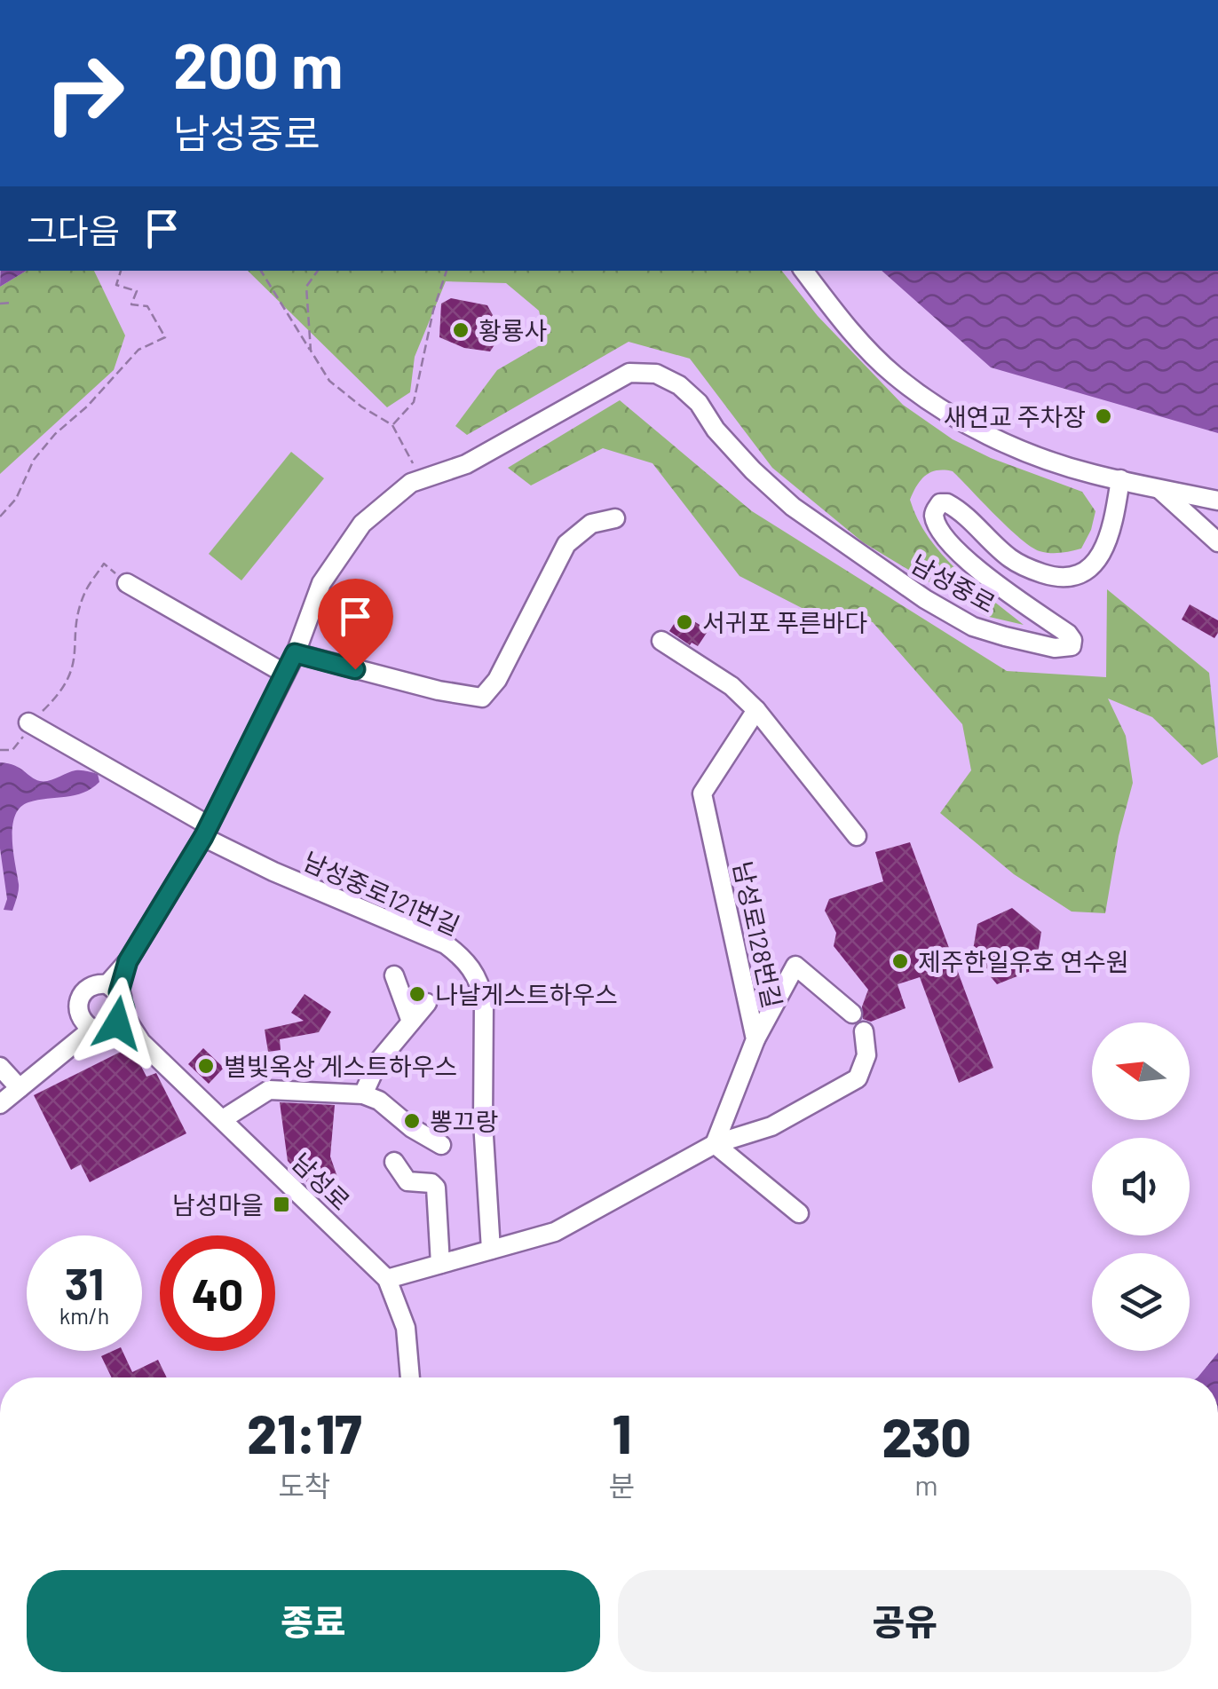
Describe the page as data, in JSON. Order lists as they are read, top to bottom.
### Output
{
  "streets": {
    "street": [
      "남성중로",
      "남성중로121번길",
      "남성로128번길",
      "남성로"
    ]
  },
  "crossings": [
    ["남성중로", "남성중로121번길"],
    ["남성중로", "남성로"]
  ],
  "places": {
    "other": [
      "황룡사",
      "새연교 주차장",
      "서귀포 푸른바다",
      "제주한일우호 연수원",
      "나날게스트하우스",
      "별빛옥상 게스트하우스",
      "뽕끄랑"
    ],
    "transit": ["남성마을"]
  },
  "north": "left",
  "page": {
    "turn": ["200 m", "남성중로"],
    "then": "그다음",
    "speed": "31 km/h",
    "limit": "40",
    "eta": [
      "21:17",
      "도착",
      "1",
      "분",
      "230",
      "m"
    ],
    "buttons": ["종료", "공유"]
  }
}
